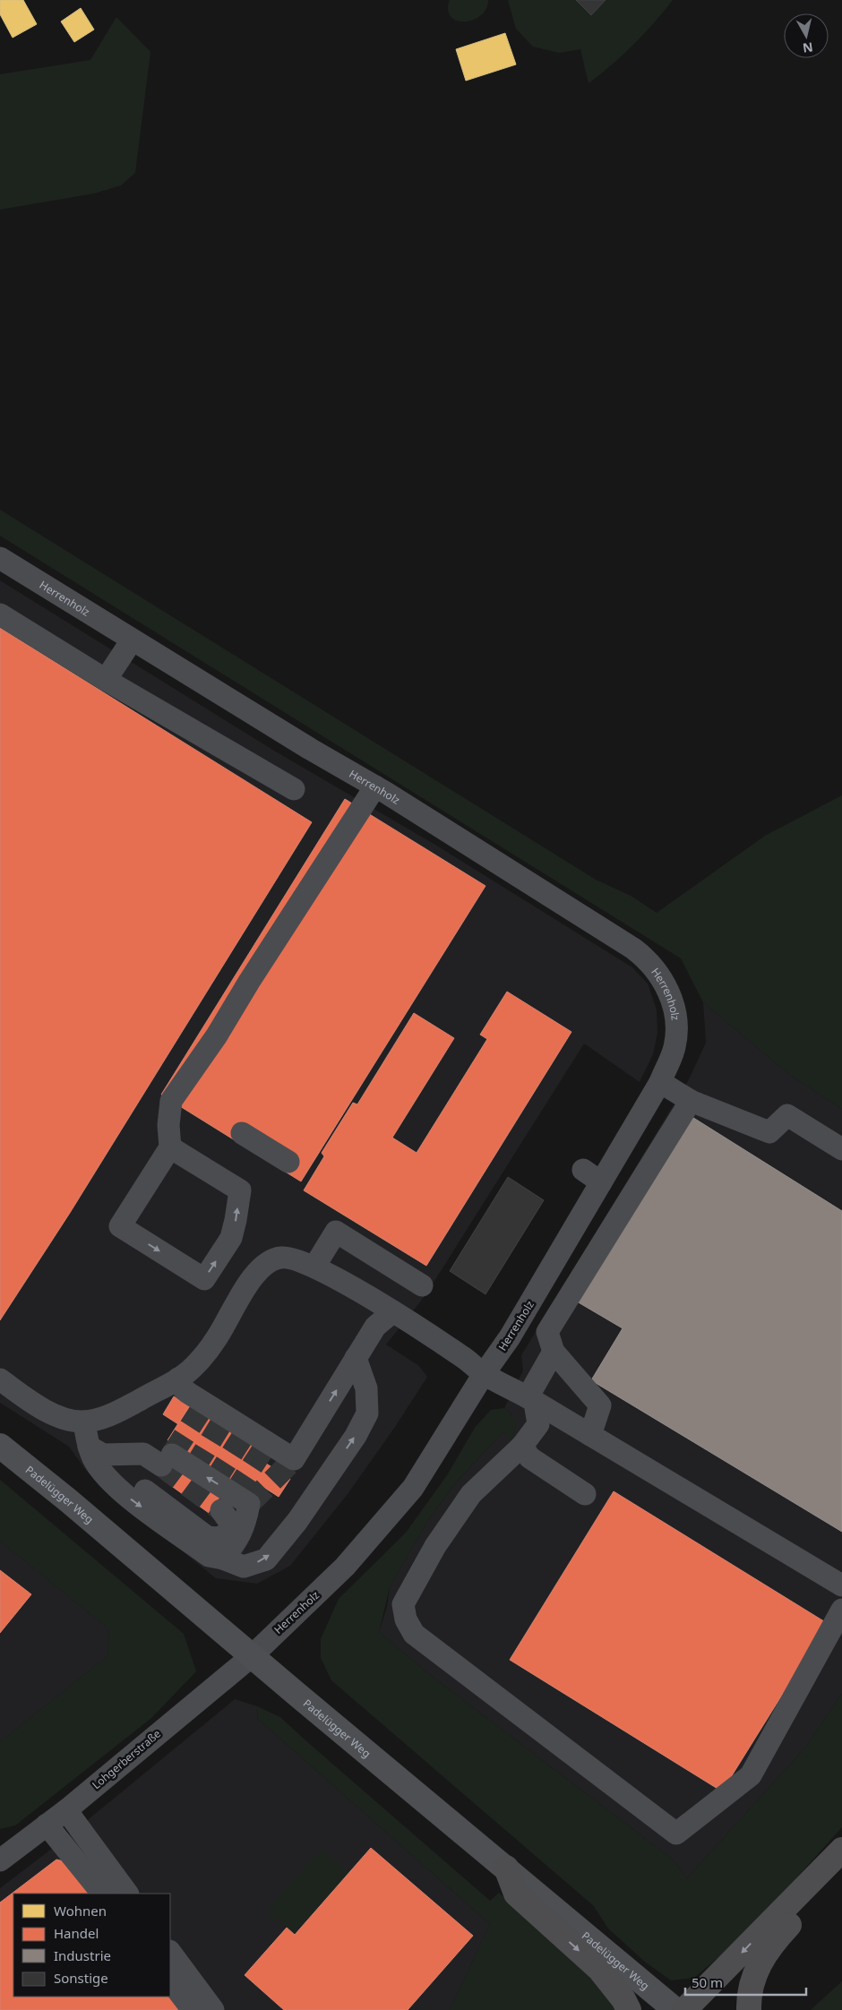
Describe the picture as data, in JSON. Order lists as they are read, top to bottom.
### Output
{
  "streets": {
    "main road": ["Padelügger Weg"],
    "street": ["Herrenholz", "Lohgerberstraße"]
  },
  "crossings": [
    ["Herrenholz", "Padelügger Weg"],
    ["Herrenholz", "Lohgerberstraße"],
    ["Padelügger Weg", "Lohgerberstraße"]
  ],
  "legend": [
    "Wohnen",
    "Handel",
    "Industrie",
    "Sonstige"
  ],
  "scale_bar": "50 m",
  "north": "bottom"
}
